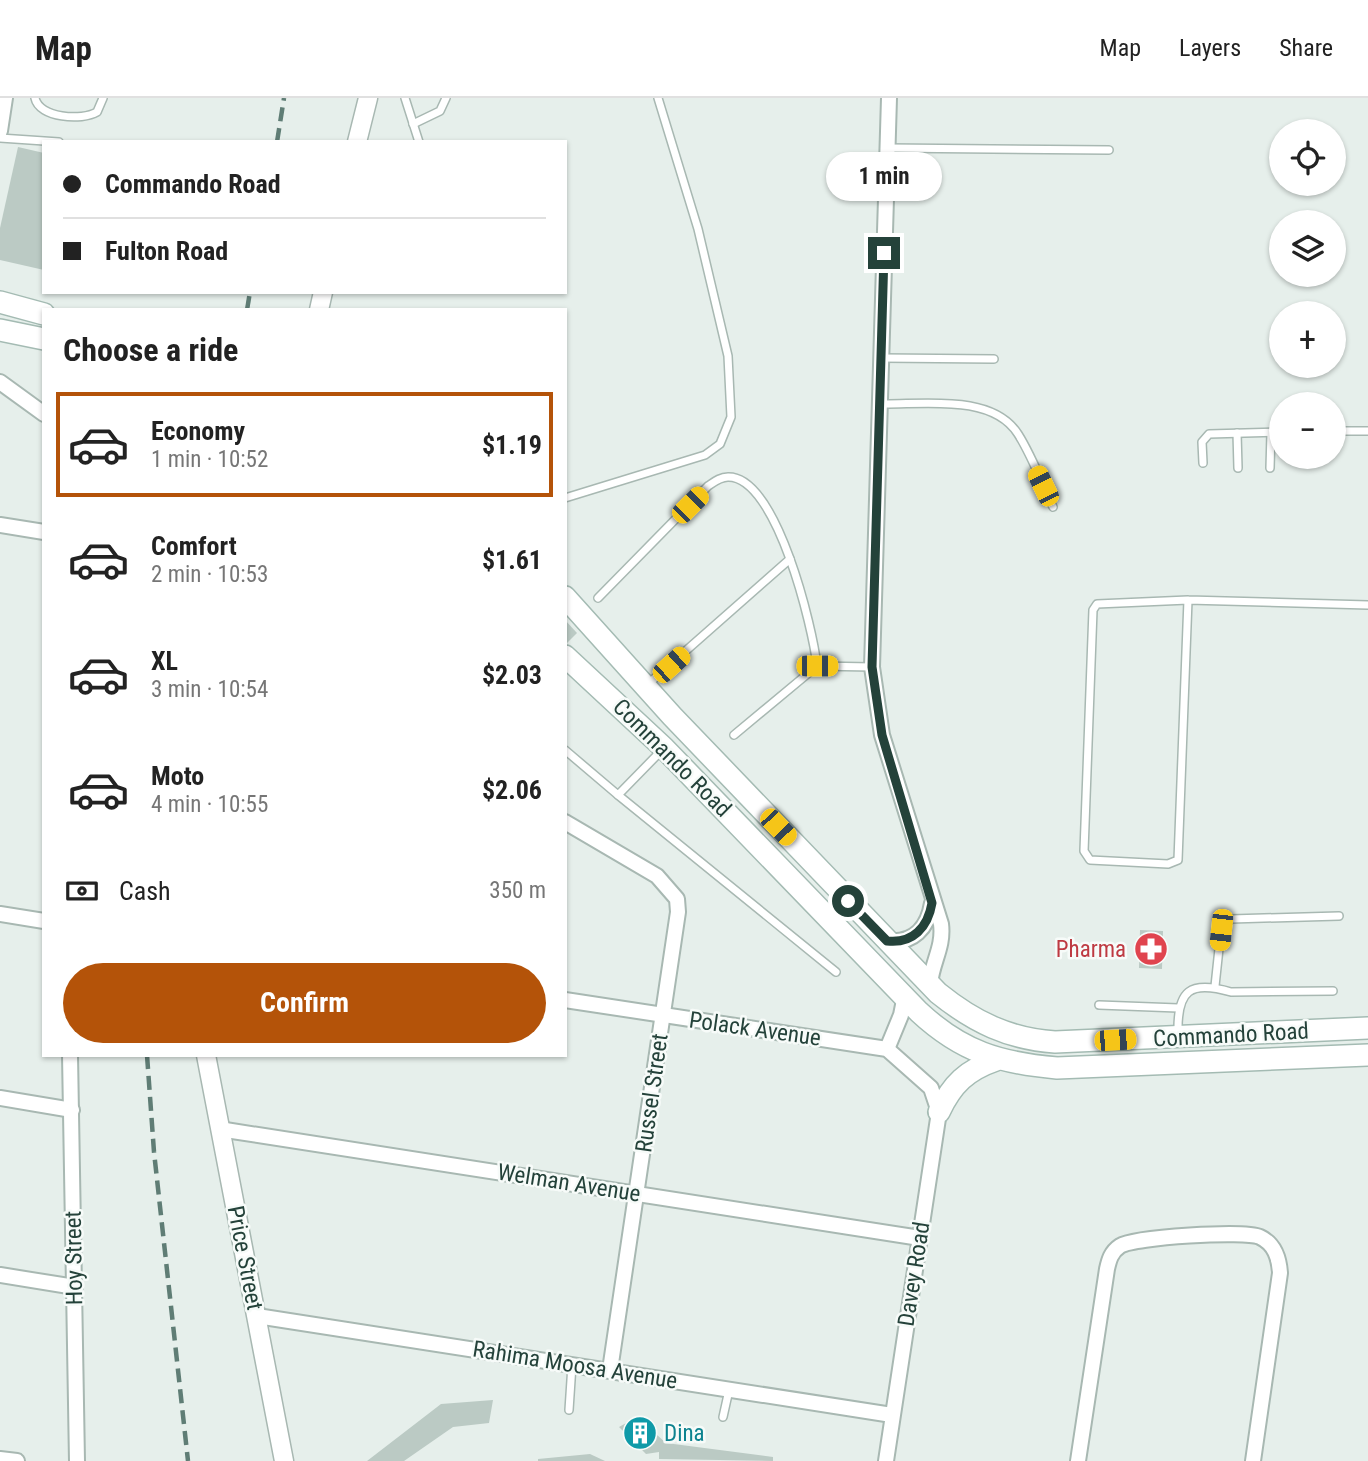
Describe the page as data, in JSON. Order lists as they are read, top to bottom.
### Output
{
  "streets": {
    "main road": ["Commando Road"],
    "street": [
      "Polack Avenue",
      "Russel Street",
      "Welman Avenue",
      "Hoy Street",
      "Price Street",
      "Davey Road",
      "Rahima Moosa Avenue"
    ]
  },
  "crossings": [
    ["Polack Avenue", "Russel Street"],
    ["Polack Avenue", "Davey Road"],
    ["Russel Street", "Welman Avenue"],
    ["Russel Street", "Rahima Moosa Avenue"],
    ["Welman Avenue", "Price Street"],
    ["Welman Avenue", "Davey Road"],
    ["Price Street", "Rahima Moosa Avenue"],
    ["Davey Road", "Rahima Moosa Avenue"]
  ],
  "places": {
    "pharmacy": ["Pharma"],
    "building": ["Dina"]
  },
  "page": {
    "header": "Map",
    "nav": ["Map", "Layers", "Share"],
    "map_buttons": ["+", "−"],
    "banner": ["Commando Road", "Fulton Road"],
    "bubble": "1 min",
    "heading": "Choose a ride",
    "list": [
      {
        "name": "Economy",
        "note": "1 min · 10:52",
        "value": "$1.19"
      },
      {
        "name": "Comfort",
        "note": "2 min · 10:53",
        "value": "$1.61"
      },
      {
        "name": "XL",
        "note": "3 min · 10:54",
        "value": "$2.03"
      },
      {
        "name": "Moto",
        "note": "4 min · 10:55",
        "value": "$2.06"
      }
    ],
    "pay": ["Cash", "350 m"],
    "buttons": "Confirm"
  }
}
